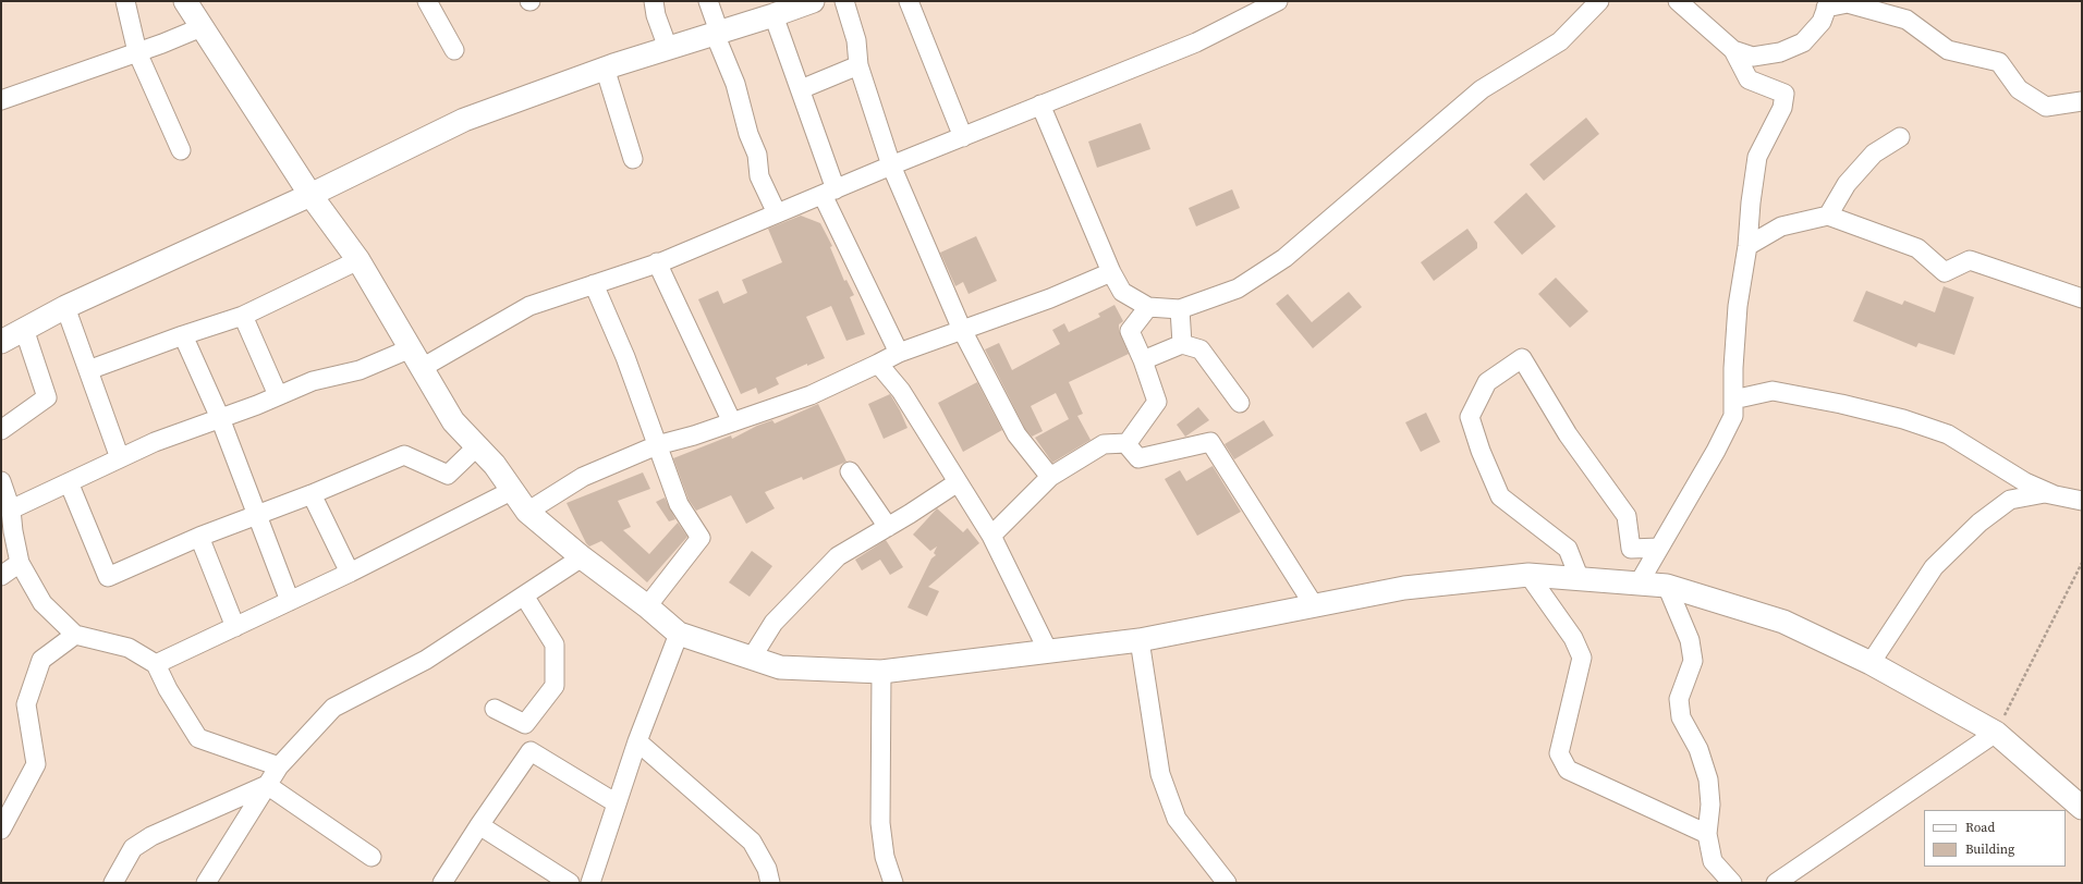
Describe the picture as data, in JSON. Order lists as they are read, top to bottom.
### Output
{
  "legend": ["Road", "Building"]
}
